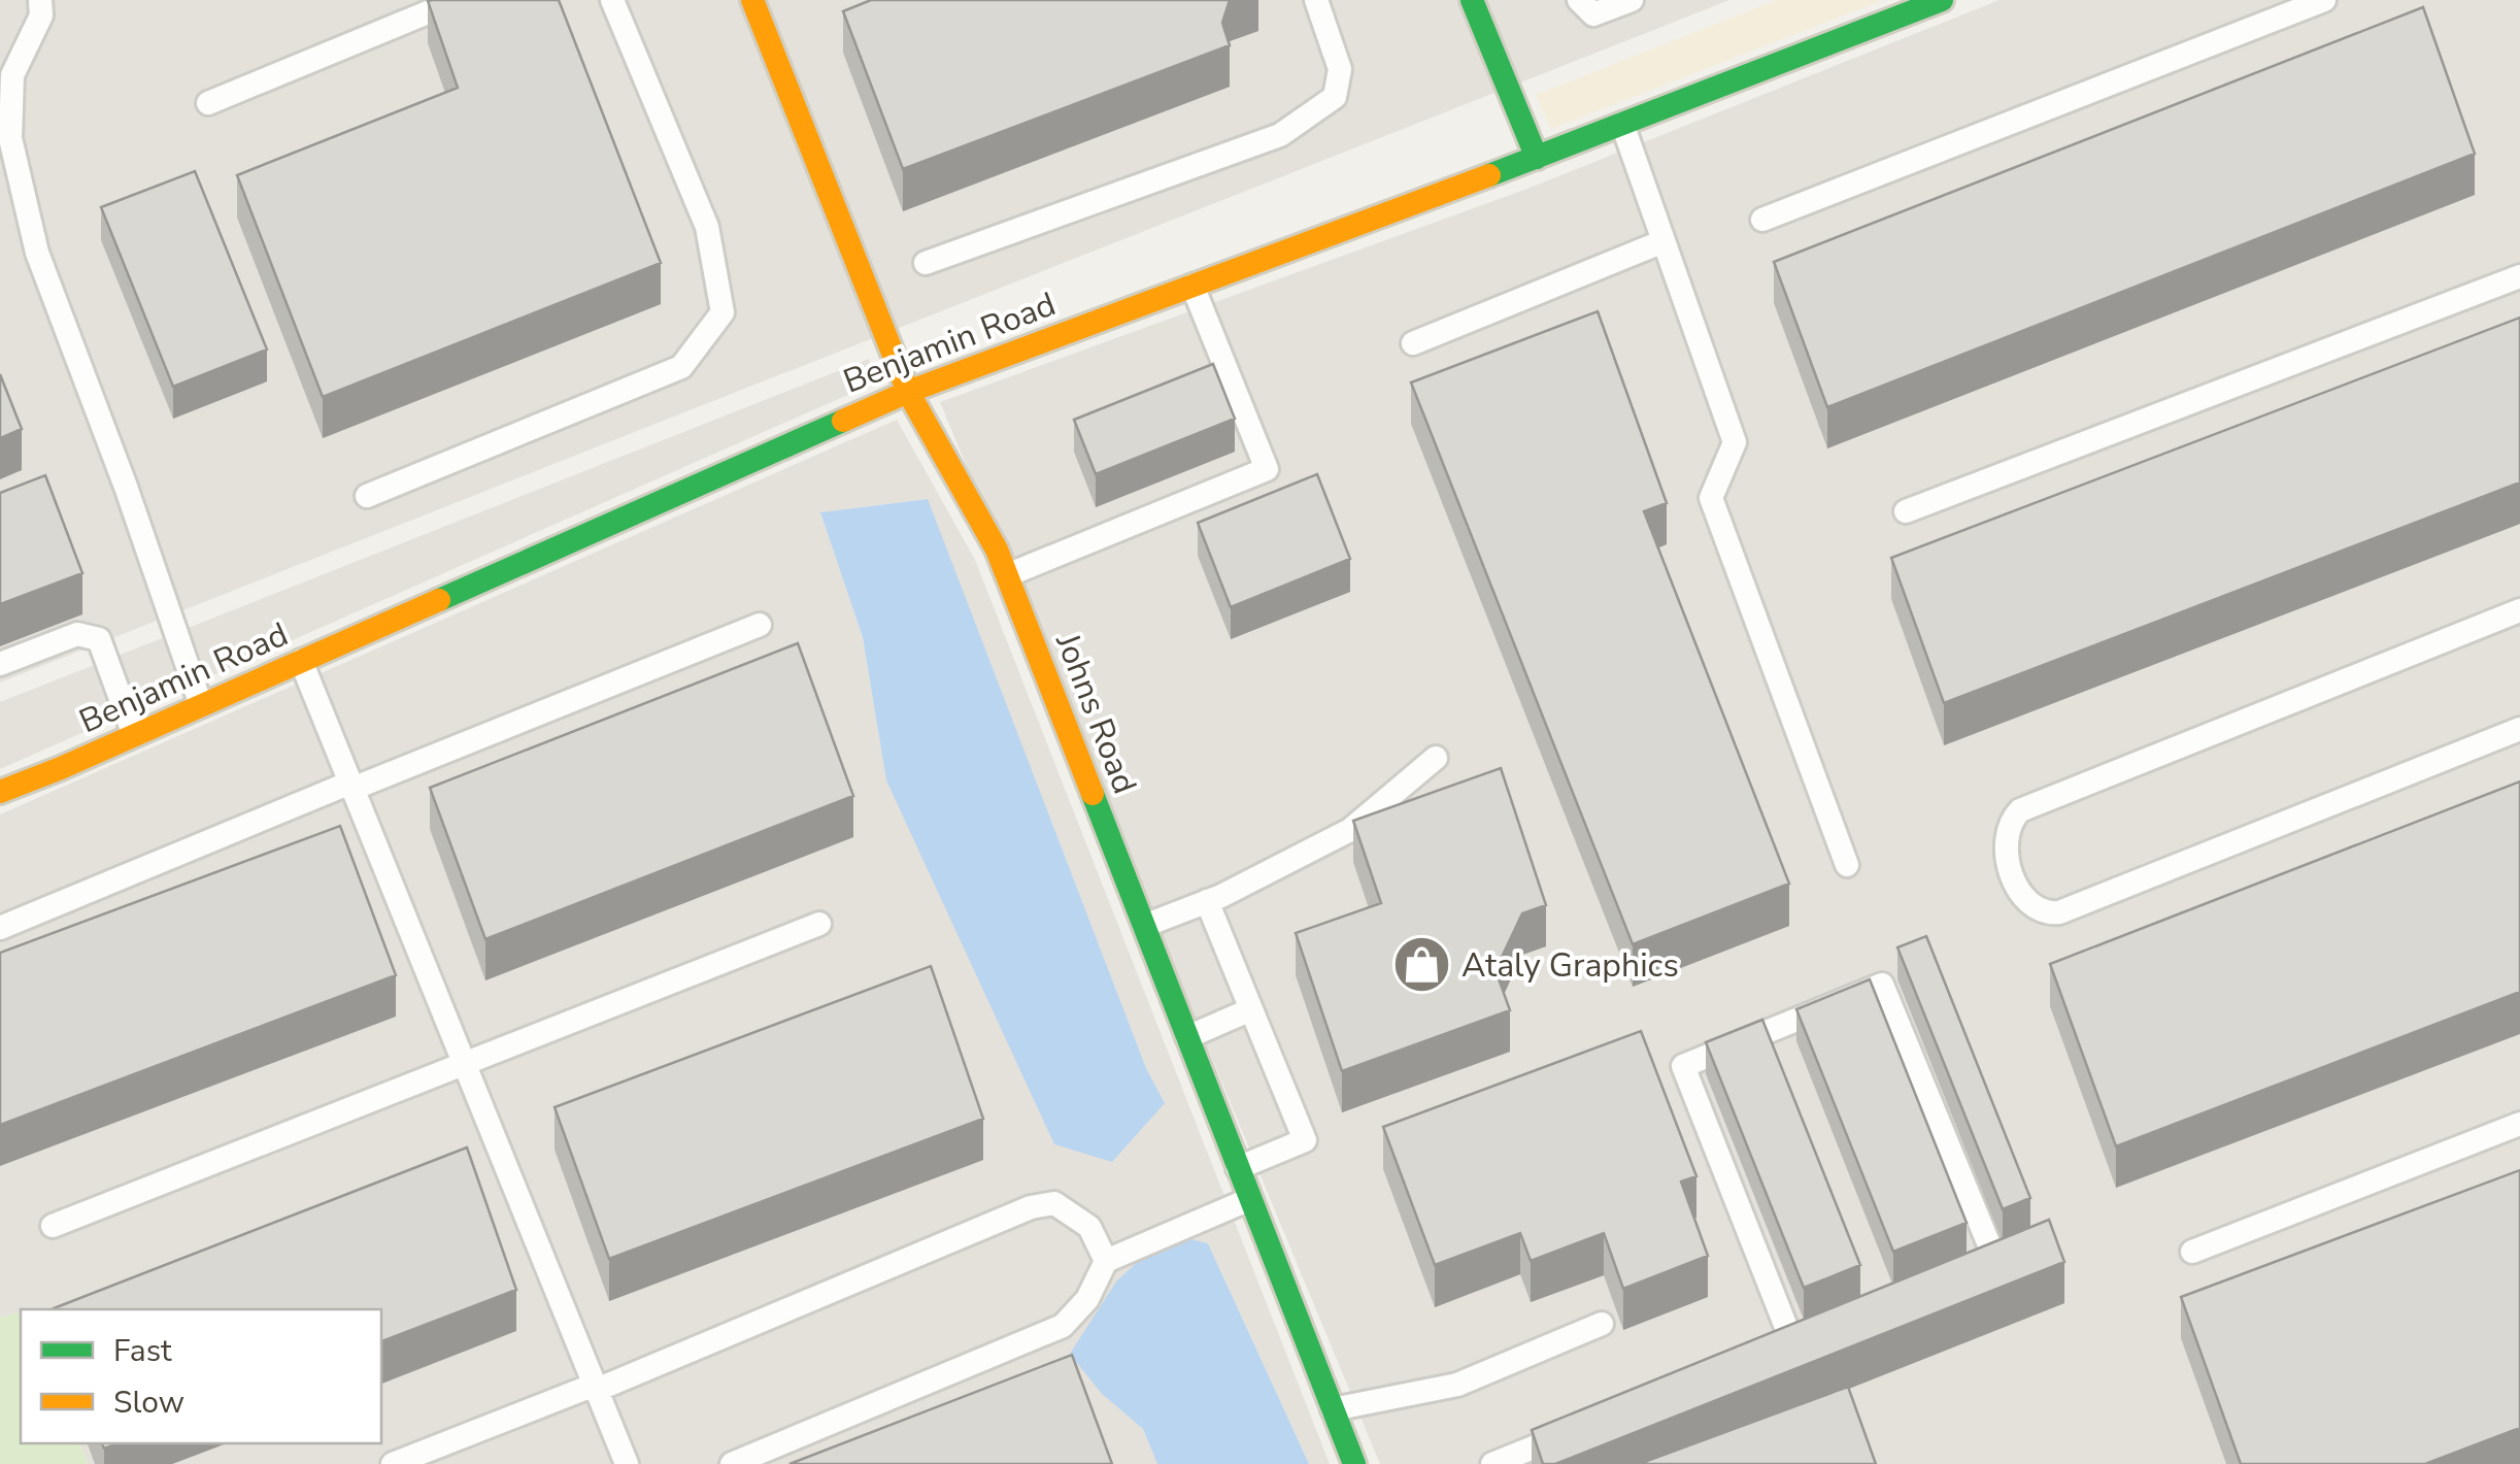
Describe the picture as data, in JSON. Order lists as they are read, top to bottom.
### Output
{
  "streets": {
    "street": ["Benjamin Road", "Johns Road"]
  },
  "crossings": [
    ["Benjamin Road", "Johns Road"]
  ],
  "places": {
    "shop": ["Ataly Graphics"]
  },
  "legend": ["Fast", "Slow"]
}
